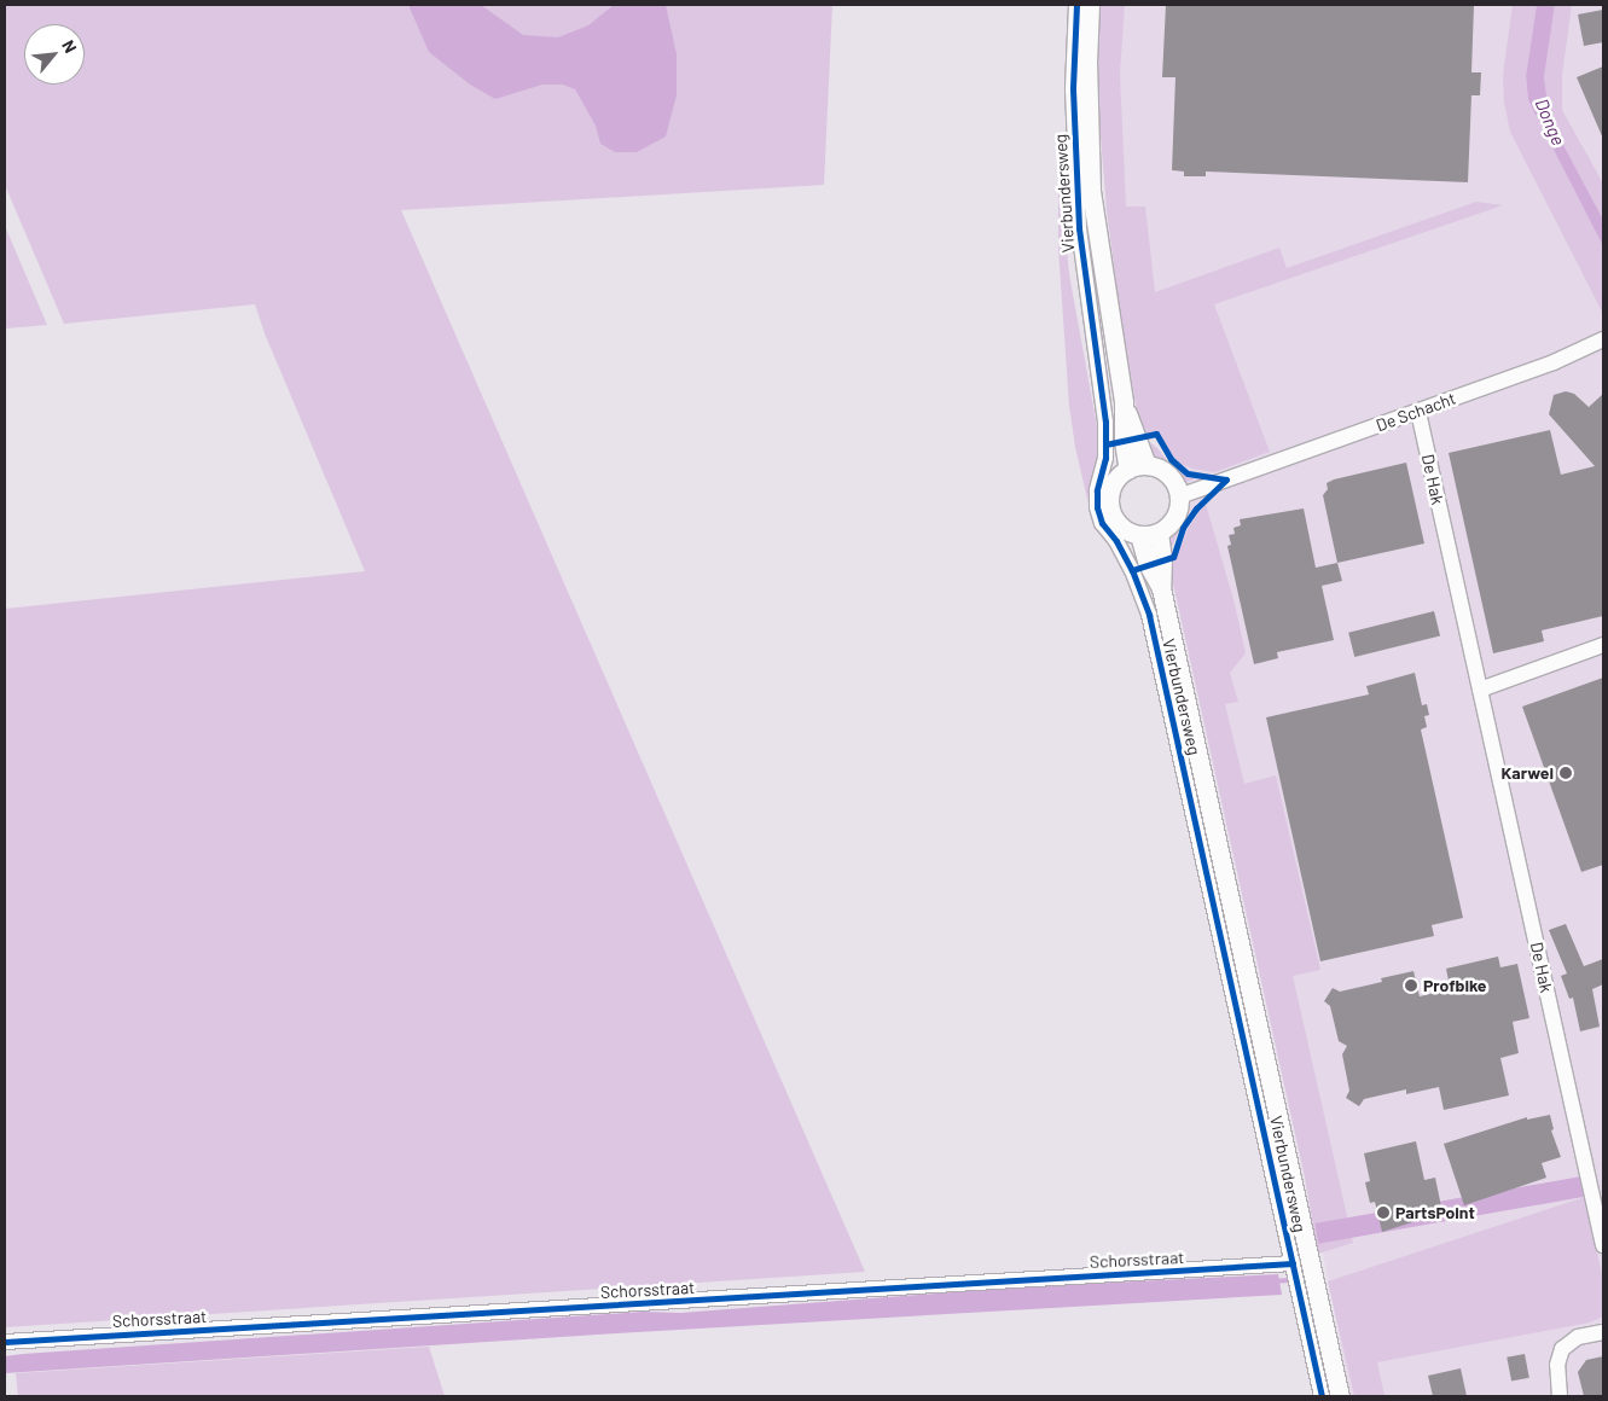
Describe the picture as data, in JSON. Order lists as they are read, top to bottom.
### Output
{
  "streets": {
    "main road": ["Vierbundersweg"],
    "street": ["De Schacht", "De Hak", "Schorsstraat"]
  },
  "crossings": [
    ["Vierbundersweg", "De Schacht"],
    ["Vierbundersweg", "Schorsstraat"],
    ["De Schacht", "De Hak"]
  ],
  "water": ["Donge"],
  "places": ["Karwei", "Profbike", "PartsPoint"],
  "north": "top right"
}
